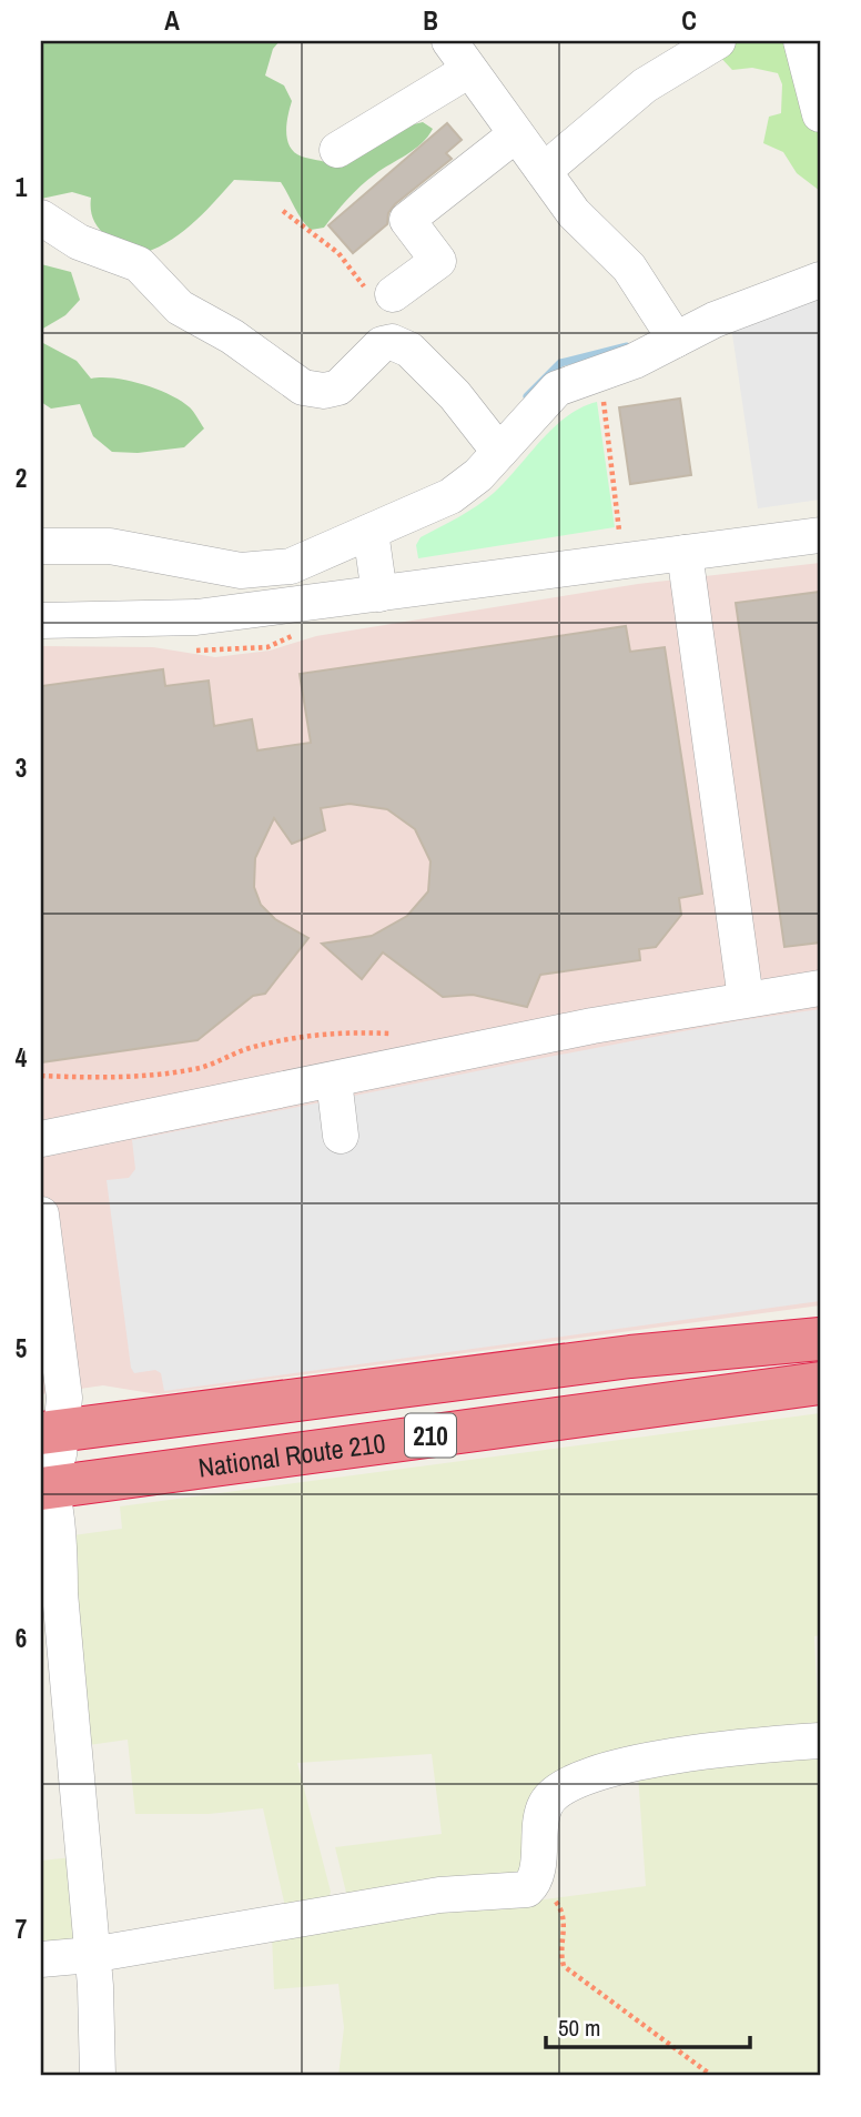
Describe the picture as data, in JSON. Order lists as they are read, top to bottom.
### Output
{
  "streets": {
    "highway": ["210", "National Route 210"]
  },
  "scale_bar": "50 m",
  "grid": {
    "columns": ["A", "B", "C"],
    "rows": [
      "1",
      "2",
      "3",
      "4",
      "5",
      "6",
      "7"
    ]
  }
}
